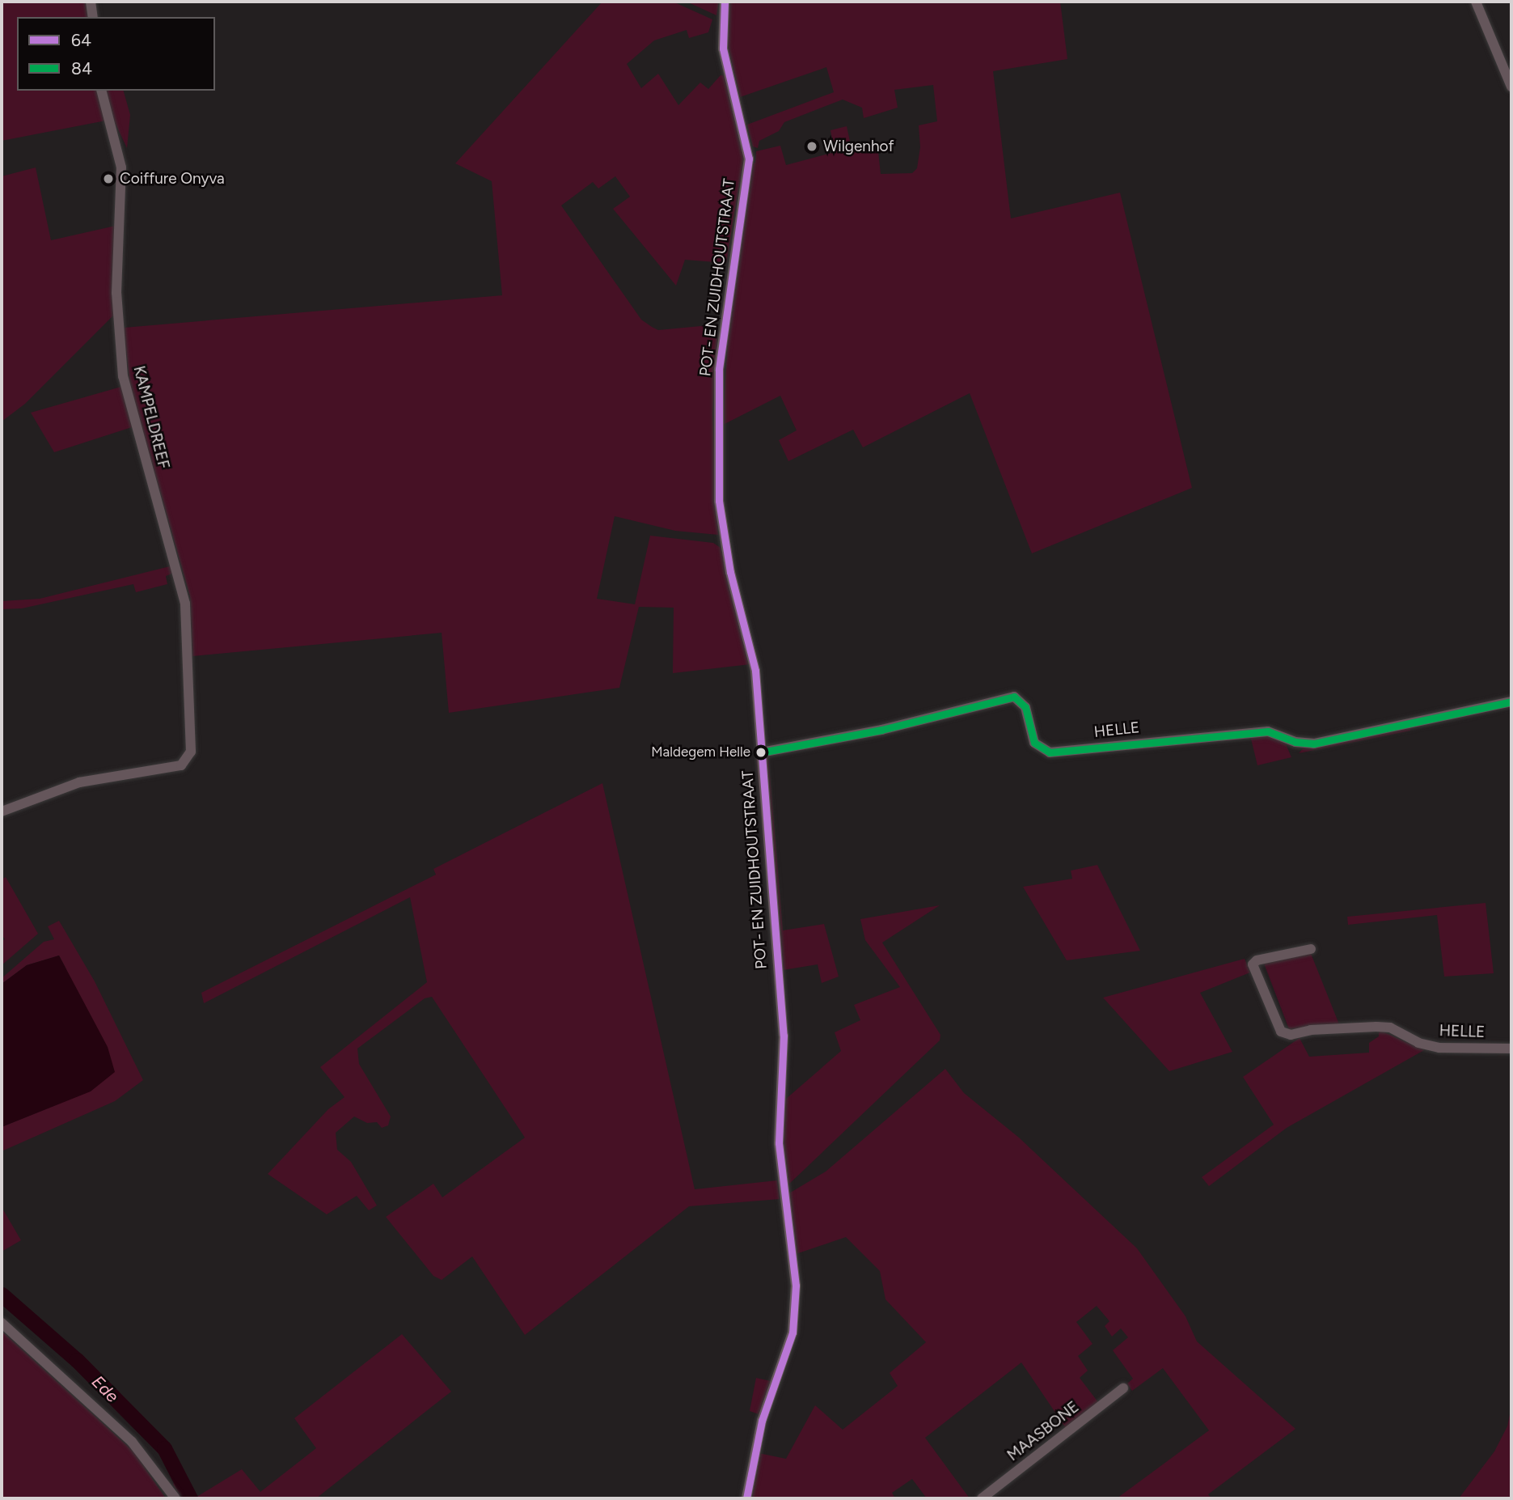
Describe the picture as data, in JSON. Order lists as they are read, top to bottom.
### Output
{
  "streets": {
    "street": [
      "POT- EN ZUIDHOUTSTRAAT",
      "KAMPELDREEF",
      "HELLE",
      "MAASBONE"
    ]
  },
  "crossings": [
    ["POT- EN ZUIDHOUTSTRAAT", "HELLE"]
  ],
  "water": ["Ede"],
  "places": ["Wilgenhof", "Coiffure Onyva", "Maldegem Helle"],
  "lines": ["transit line 64", "transit line 84"],
  "legend": ["64", "84"]
}
